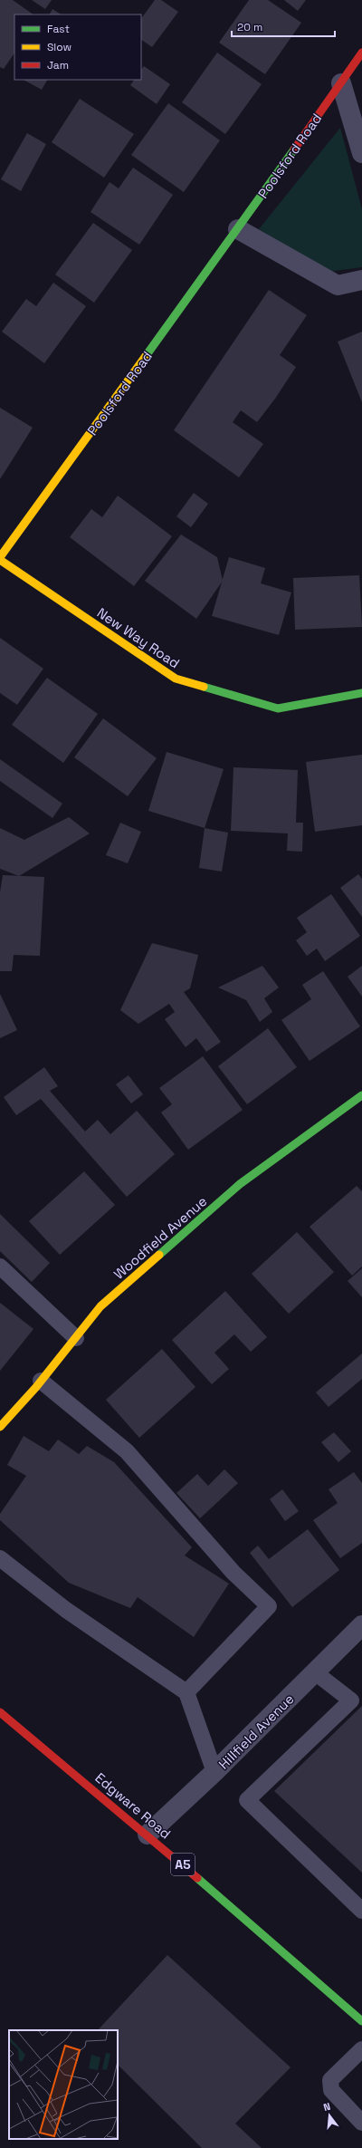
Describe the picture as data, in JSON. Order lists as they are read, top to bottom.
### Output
{
  "streets": {
    "street": [
      "Poolsford Road",
      "New Way Road",
      "Woodfield Avenue",
      "Hillfield Avenue",
      "Edgware Road",
      "A5"
    ]
  },
  "crossings": [
    ["Hillfield Avenue", "Edgware Road"]
  ],
  "legend": ["Fast", "Slow", "Jam"],
  "scale_bar": "20 m",
  "north": "top"
}
